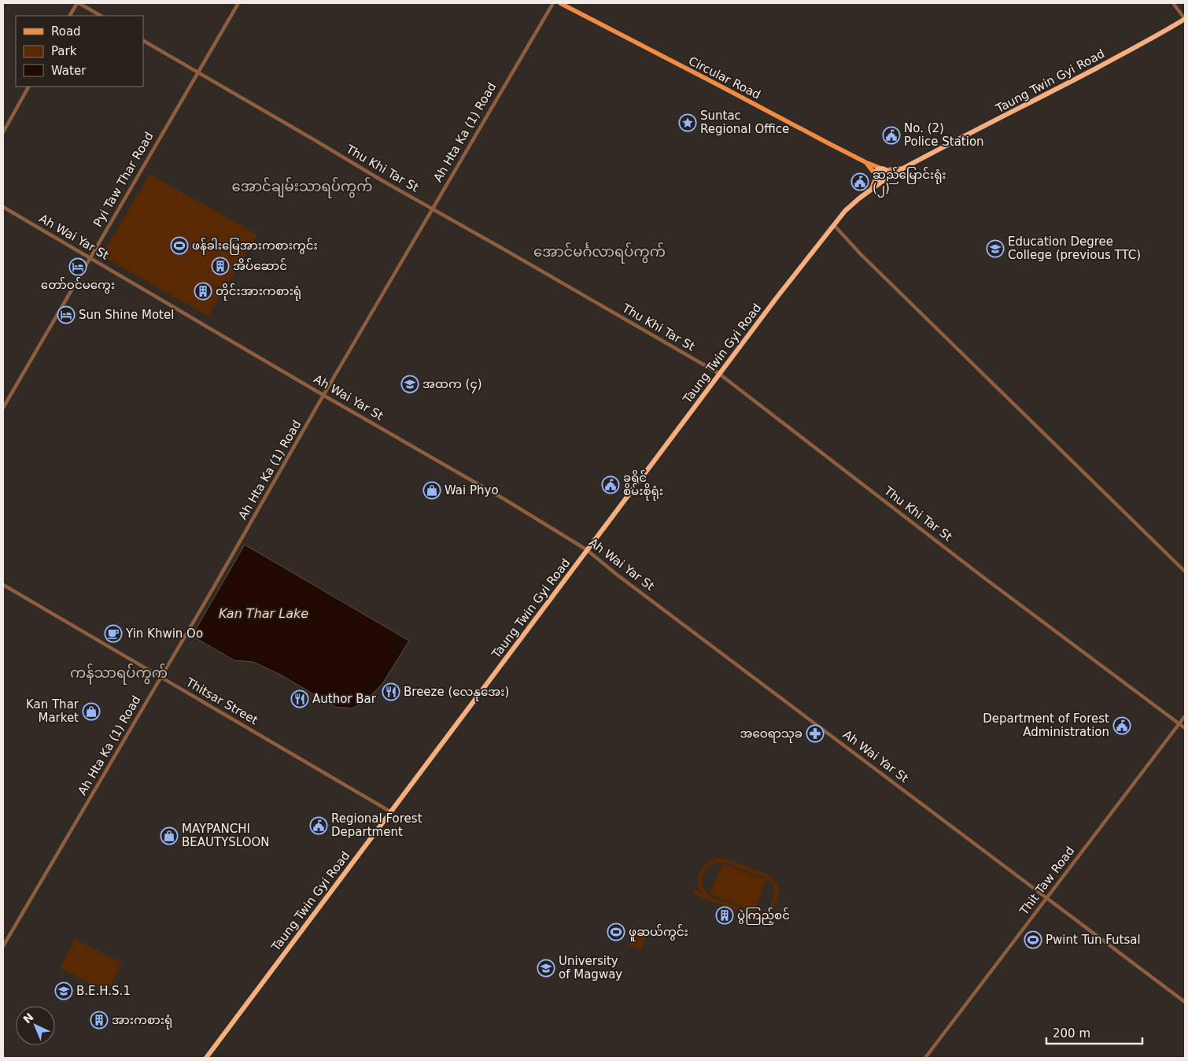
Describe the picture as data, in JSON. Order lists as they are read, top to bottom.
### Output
{
  "streets": {
    "highway": ["Taung Twin Gyi Road"],
    "main road": ["Circular Road"],
    "street": [
      "Ah Hta Ka (1) Road",
      "Thu Khi Tar St",
      "Pyi Taw Thar Road",
      "Ah Wai Yar St",
      "Thitsar Street",
      "Thit Taw Road"
    ]
  },
  "crossings": [
    ["Circular Road", "Taung Twin Gyi Road"],
    ["Taung Twin Gyi Road", "Thu Khi Tar St"],
    ["Taung Twin Gyi Road", "Ah Wai Yar St"],
    ["Taung Twin Gyi Road", "Thitsar Street"],
    ["Ah Hta Ka (1) Road", "Thu Khi Tar St"],
    ["Ah Hta Ka (1) Road", "Ah Wai Yar St"],
    ["Ah Hta Ka (1) Road", "Thitsar Street"],
    ["Thu Khi Tar St", "Pyi Taw Thar Road"],
    ["Thu Khi Tar St", "Thit Taw Road"],
    ["Pyi Taw Thar Road", "Ah Wai Yar St"],
    ["Ah Wai Yar St", "Thit Taw Road"]
  ],
  "districts": ["အောင်ချမ်းသာရပ်ကွက်", "အောင်မင်္ဂလာရပ်ကွက်", "ကန်သာရပ်ကွက်"],
  "water": ["Kan Thar Lake"],
  "places": {
    "place": ["Suntac Regional Office"],
    "public building": [
      "No. (2) Police Station",
      "ဆည်မြောင်းရုံး (၂)",
      "ခရိုင် စိမ်းစိုရုံး",
      "Department of Forest Administration",
      "Regional Forest Department"
    ],
    "sports": ["ဖန်ခါးမြေအားကစားကွင်း", "ဖူဆယ်ကွင်း", "Pwint Tun Futsal"],
    "school or university": [
      "Education Degree College (previous TTC)",
      "အထက (၄)",
      "University of Magway",
      "B.E.H.S.1"
    ],
    "building": [
      "အိပ်ဆောင်",
      "တိုင်းအားကစားရုံ",
      "ပွဲကြည့်စင်",
      "အားကစားရုံ"
    ],
    "hotel": ["တော်ဝင်မကွေး", "Sun Shine Motel"],
    "shop": ["Wai Phyo", "Kan Thar Market", "MAYPANCHI BEAUTYSLOON"],
    "cafe": ["Yin Khwin Oo"],
    "restaurant": ["Breeze (လေနုအေး)", "Author Bar"],
    "pharmacy": ["အဝေရာသုခ"]
  },
  "legend": ["Road", "Park", "Water"],
  "scale_bar": "200 m",
  "north": "top left"
}
